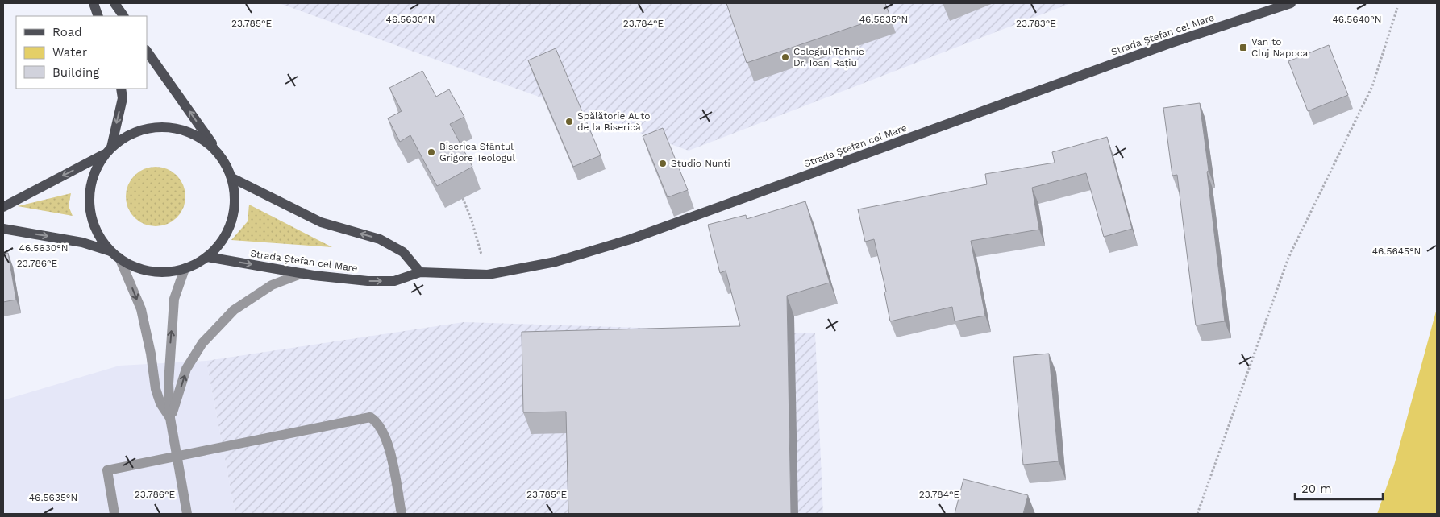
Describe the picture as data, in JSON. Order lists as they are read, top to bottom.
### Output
{
  "streets": {
    "main road": ["Strada Ștefan cel Mare"]
  },
  "places": {
    "transit": ["Van to Cluj Napoca"],
    "other": [
      "Colegiul Tehnic Dr. Ioan Rațiu",
      "Spălătorie Auto de la Biserică",
      "Biserica Sfântul Grigore Teologul",
      "Studio Nunti"
    ]
  },
  "legend": ["Road", "Water", "Building"],
  "scale_bar": "20 m",
  "coordinates": [
    "46.5630°N",
    "46.5635°N",
    "46.5640°N",
    "23.785°E",
    "23.784°E",
    "23.783°E",
    "46.5645°N",
    "23.786°E"
  ]
}
